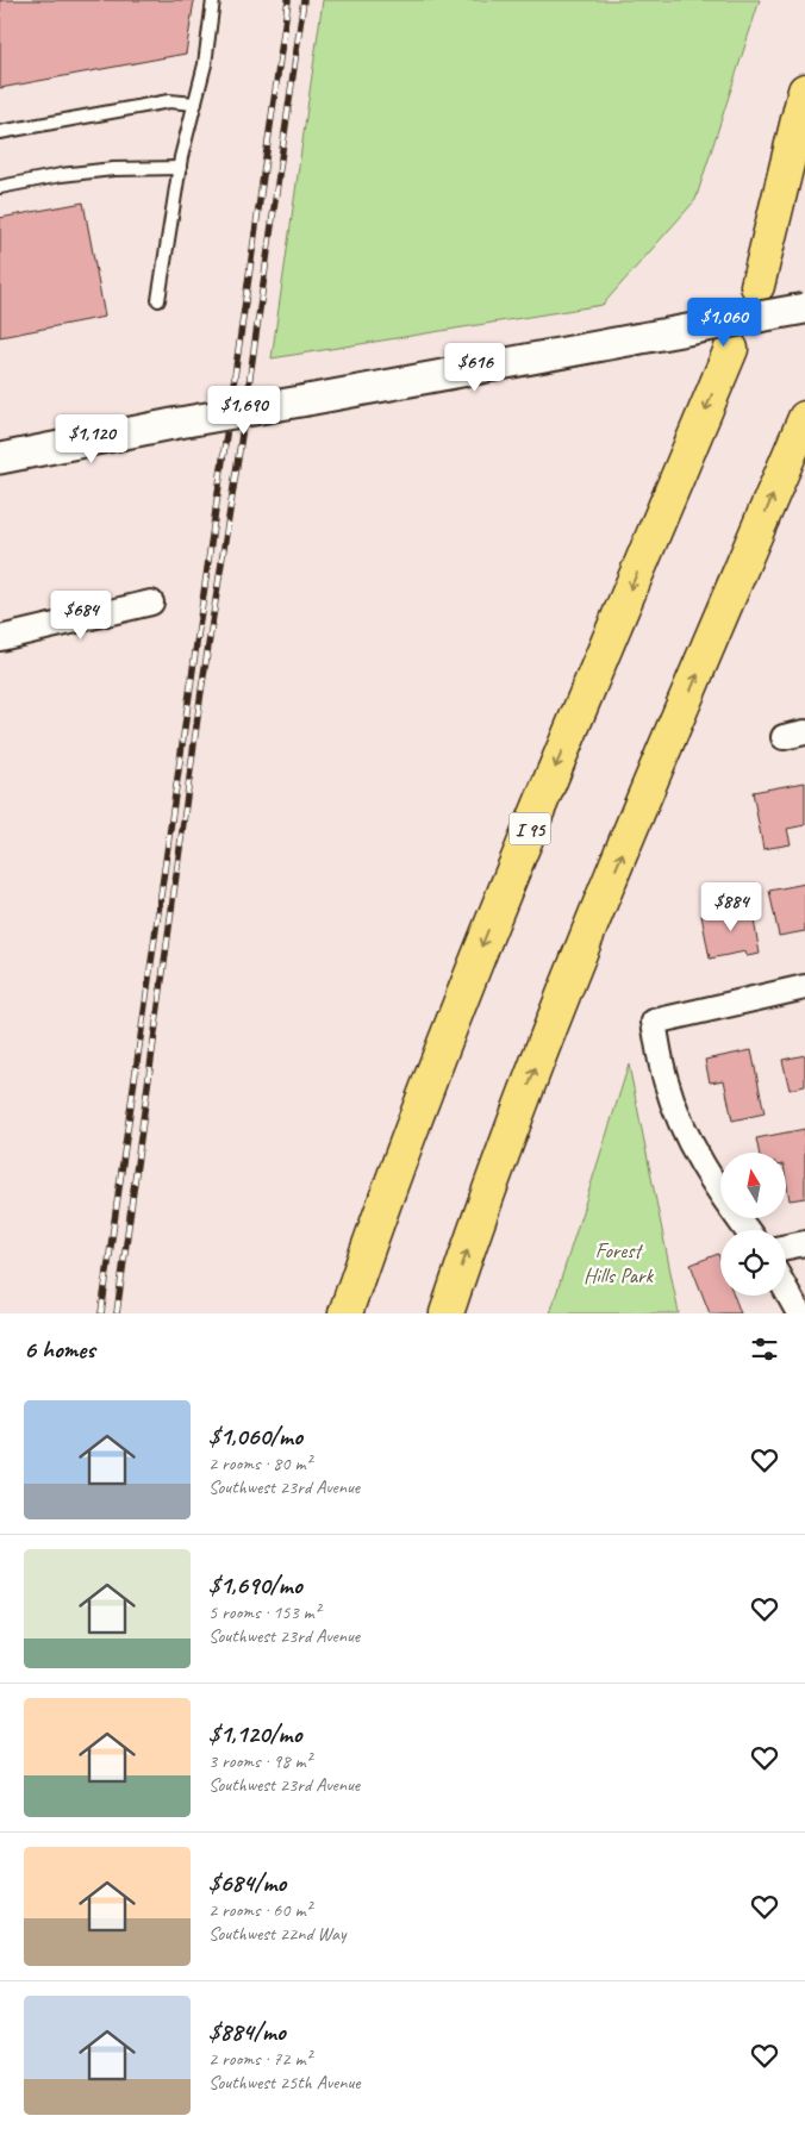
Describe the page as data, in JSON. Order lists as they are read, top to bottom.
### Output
{
  "streets": {
    "highway": ["I 95"]
  },
  "parks": ["Forest Hills Park"],
  "north": "top",
  "page": {
    "price": [
      "$1,060",
      "$616",
      "$1,690",
      "$1,120",
      "$684",
      "$884"
    ],
    "heading": "6 homes",
    "list": [
      {
        "name": "$1,060/mo",
        "note": "2 rooms · 80 m² · Southwest 23rd Avenue"
      },
      {
        "name": "$1,690/mo",
        "note": "5 rooms · 153 m² · Southwest 23rd Avenue"
      },
      {
        "name": "$1,120/mo",
        "note": "3 rooms · 98 m² · Southwest 23rd Avenue"
      },
      {
        "name": "$684/mo",
        "note": "2 rooms · 60 m² · Southwest 22nd Way"
      },
      {
        "name": "$884/mo",
        "note": "2 rooms · 72 m² · Southwest 25th Avenue"
      }
    ]
  }
}
